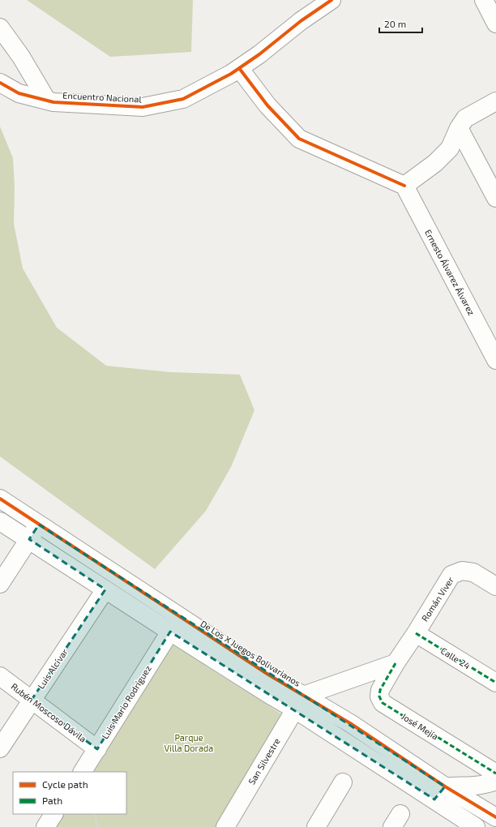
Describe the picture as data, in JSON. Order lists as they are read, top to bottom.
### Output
{
  "streets": {
    "street": [
      "Encuentro Nacional",
      "Ernesto Álvarez Álvarez",
      "Román Viver",
      "De Los X Juegos Bolivarianos",
      "Calle 24",
      "Luis Alcívar",
      "Luis Mario Rodríguez",
      "Rubén Moscoso Dávila",
      "José Mejía",
      "San Silvestre"
    ]
  },
  "crossings": [
    ["Román Viver", "Calle 24"],
    ["Román Viver", "José Mejía"],
    ["De Los X Juegos Bolivarianos", "Luis Alcívar"],
    ["De Los X Juegos Bolivarianos", "Luis Mario Rodríguez"],
    ["De Los X Juegos Bolivarianos", "San Silvestre"],
    ["Luis Alcívar", "Rubén Moscoso Dávila"],
    ["Luis Mario Rodríguez", "Rubén Moscoso Dávila"]
  ],
  "parks": ["Parque Villa Dorada"],
  "legend": ["Cycle path", "Path"],
  "scale_bar": "20 m"
}
